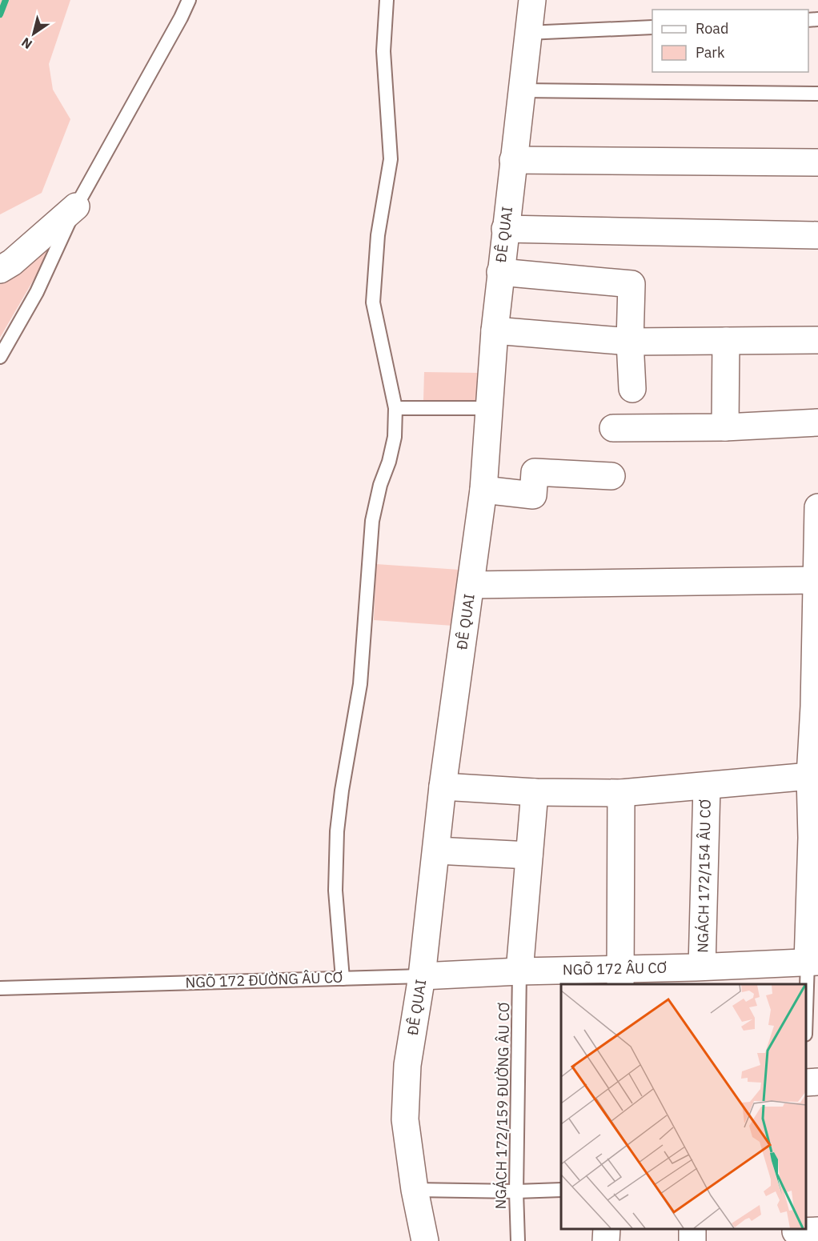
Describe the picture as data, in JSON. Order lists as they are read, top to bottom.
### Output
{
  "streets": {
    "street": ["ĐÊ QUAI", "NGÁCH 172/154 ÂU CƠ", "NGÕ 172 ÂU CƠ"],
    "lane": ["NGÕ 172 ĐƯỜNG ÂU CƠ", "NGÁCH 172/159 ĐƯỜNG ÂU CƠ"]
  },
  "crossings": [
    ["ĐÊ QUAI", "NGÕ 172 ÂU CƠ"],
    ["ĐÊ QUAI", "NGÕ 172 ĐƯỜNG ÂU CƠ"],
    ["NGÁCH 172/154 ÂU CƠ", "NGÕ 172 ÂU CƠ"],
    ["NGÕ 172 ÂU CƠ", "NGÕ 172 ĐƯỜNG ÂU CƠ"],
    ["NGÕ 172 ÂU CƠ", "NGÁCH 172/159 ĐƯỜNG ÂU CƠ"]
  ],
  "legend": ["Road", "Park"],
  "north": "bottom left"
}
